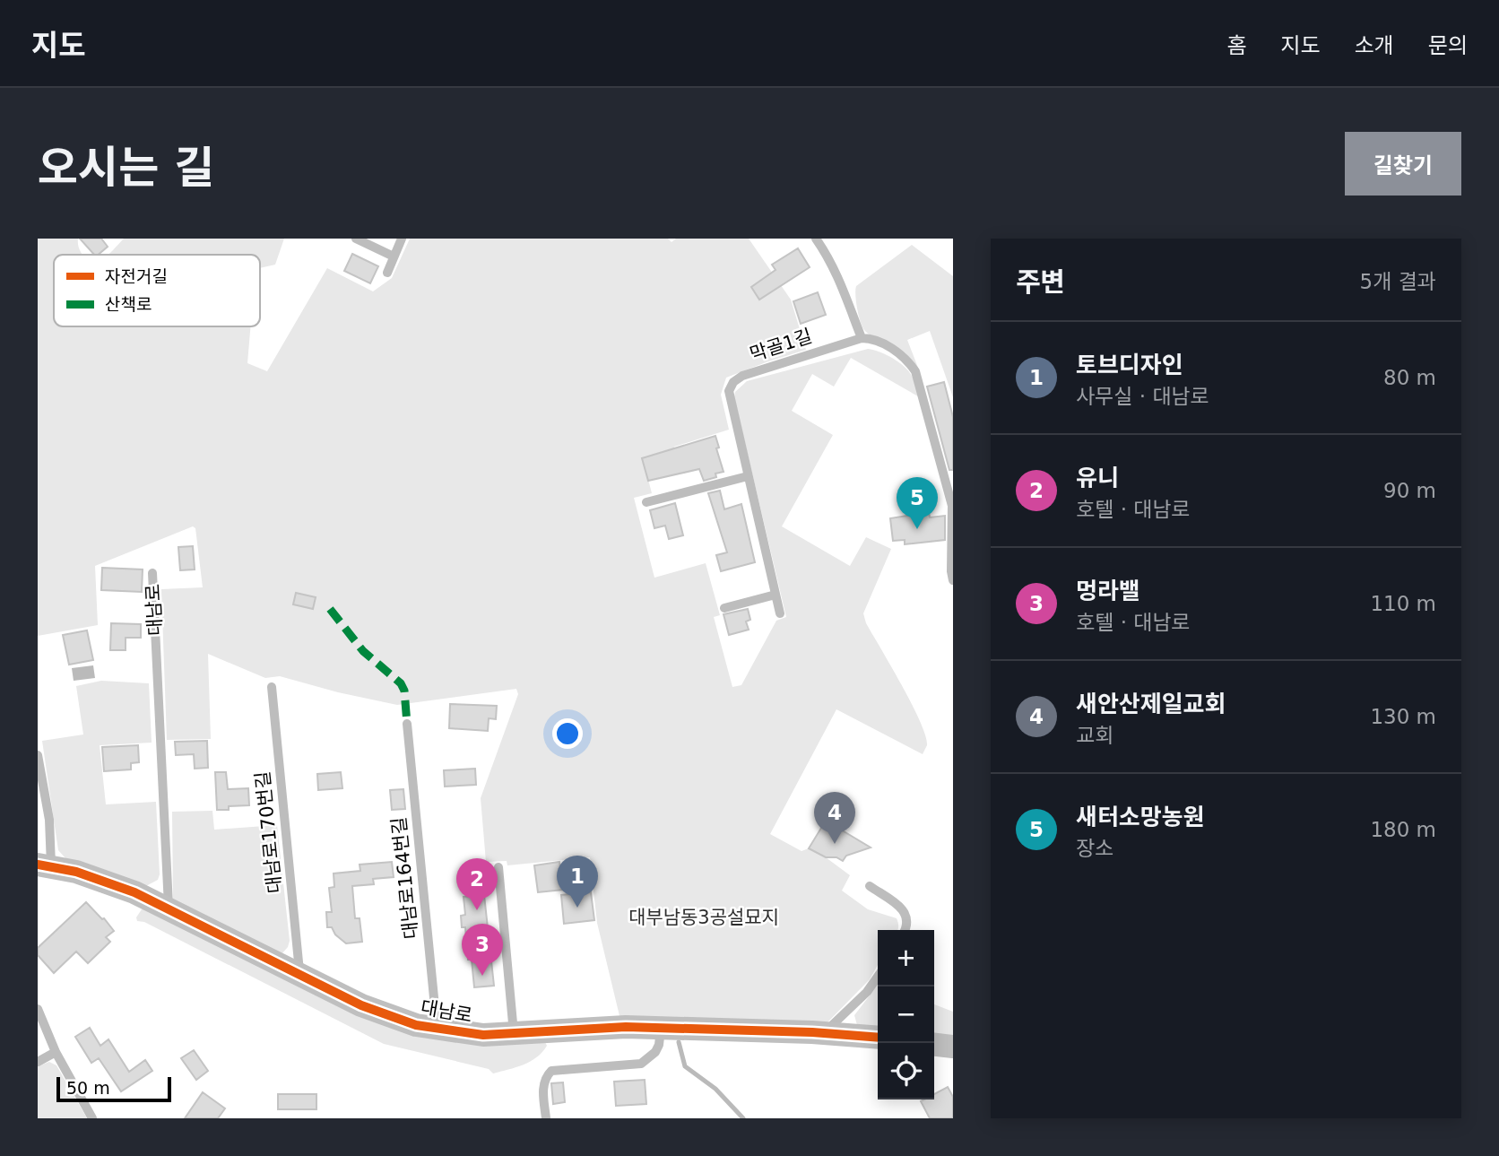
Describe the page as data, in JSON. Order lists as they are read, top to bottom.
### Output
{
  "streets": {
    "street": ["대남로"],
    "lane": ["막골1길", "대남로170번길", "대남로164번길"]
  },
  "crossings": [
    ["대남로", "대남로170번길"],
    ["대남로", "대남로164번길"]
  ],
  "parks": ["대부남동3공설묘지"],
  "legend": ["자전거길", "산책로"],
  "scale_bar": "50 m",
  "page": {
    "header": "지도",
    "nav": [
      "홈",
      "지도",
      "소개",
      "문의"
    ],
    "title": "오시는 길",
    "buttons": "길찾기",
    "heading": ["주변", "5개 결과"],
    "list": [
      {
        "mark": "1",
        "name": "토브디자인",
        "note": "사무실 · 대남로",
        "value": "80 m"
      },
      {
        "mark": "2",
        "name": "유니",
        "note": "호텔 · 대남로",
        "value": "90 m"
      },
      {
        "mark": "3",
        "name": "멍라밸",
        "note": "호텔 · 대남로",
        "value": "110 m"
      },
      {
        "mark": "4",
        "name": "새안산제일교회",
        "note": "교회",
        "value": "130 m"
      },
      {
        "mark": "5",
        "name": "새터소망농원",
        "note": "장소",
        "value": "180 m"
      }
    ],
    "pins": [
      "5",
      "4",
      "1",
      "2",
      "3"
    ],
    "map_buttons": ["+", "−"],
    "scale": "50 m"
  }
}
